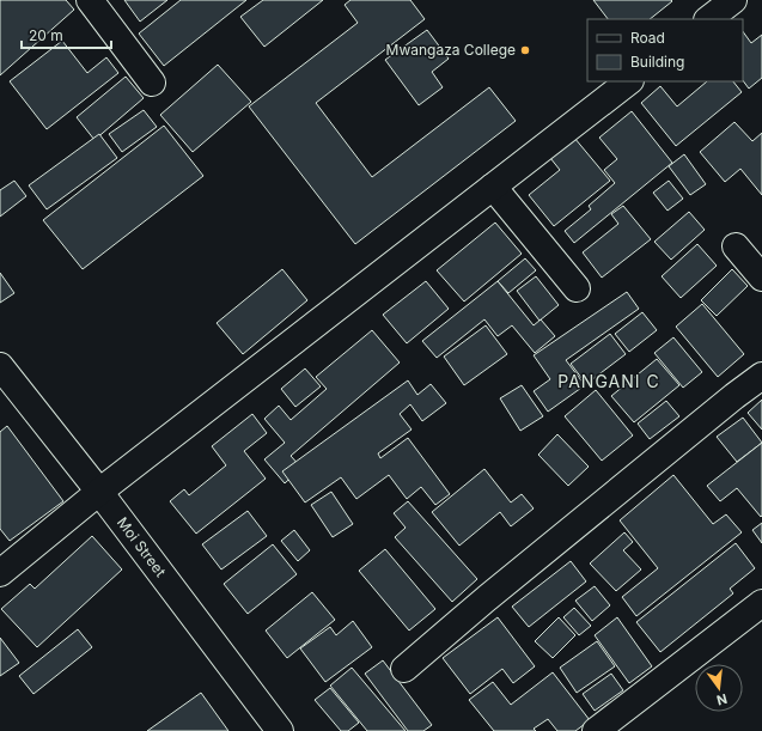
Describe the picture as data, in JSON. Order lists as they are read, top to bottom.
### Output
{
  "streets": {
    "street": ["Moi Street"]
  },
  "districts": ["PANGANI C"],
  "places": ["Mwangaza College"],
  "legend": ["Road", "Building"],
  "scale_bar": "20 m",
  "north": "bottom"
}
